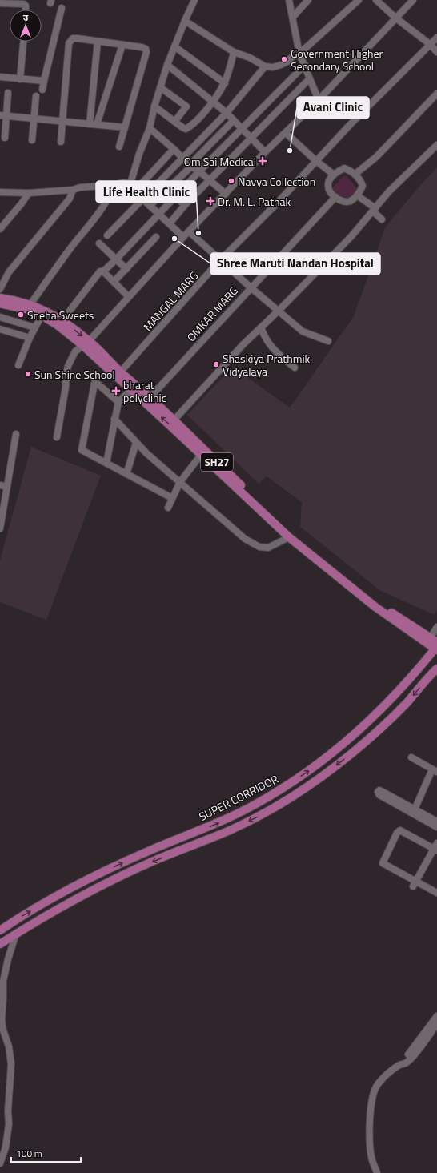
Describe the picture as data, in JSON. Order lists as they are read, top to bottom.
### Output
{
  "streets": {
    "main road": ["SH27", "SUPER CORRIDOR"],
    "street": ["MANGAL MARG", "OMKAR MARG"]
  },
  "crossings": [
    ["MANGAL MARG", "SH27"],
    ["OMKAR MARG", "SH27"],
    ["SH27", "SUPER CORRIDOR"]
  ],
  "places": {
    "other": [
      "Government Higher Secondary School",
      "Avani Clinic",
      "Navya Collection",
      "Life Health Clinic",
      "Shree Maruti Nandan Hospital",
      "Sneha Sweets",
      "Shaskiya Prathmik Vidyalaya",
      "Sun Shine School"
    ],
    "health": ["Om Sai Medical", "Dr. M. L. Pathak", "bharat polyclinic"]
  },
  "scale_bar": "100 m",
  "north": "top"
}
